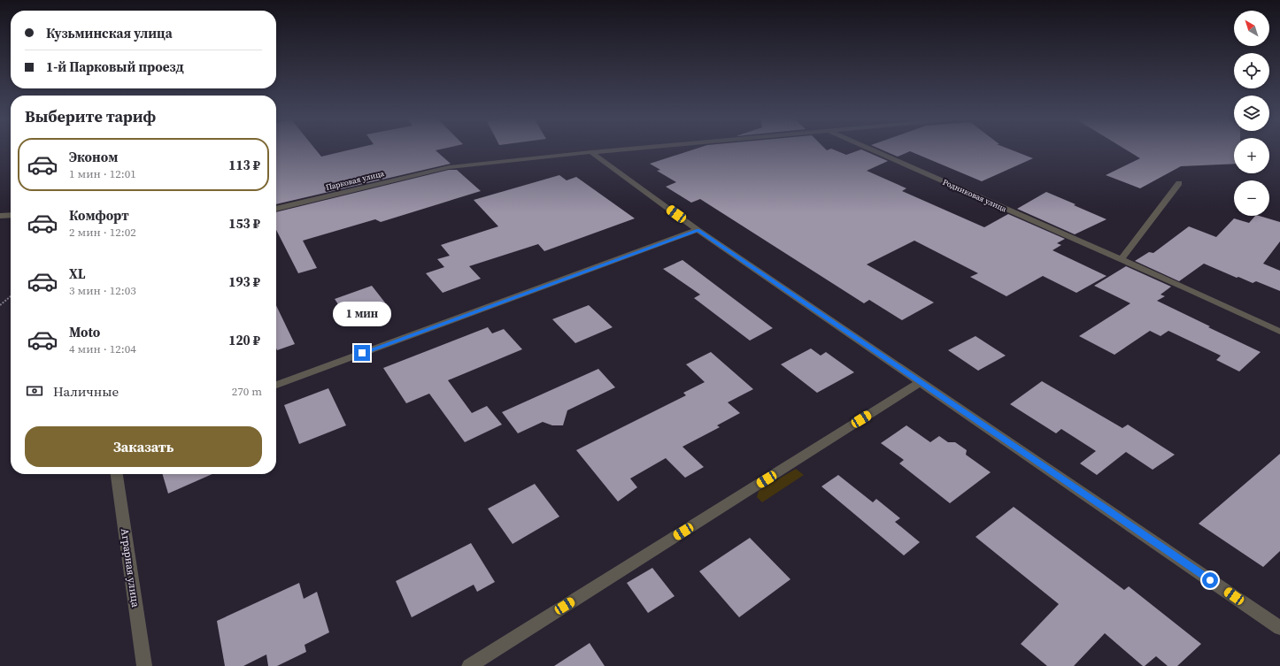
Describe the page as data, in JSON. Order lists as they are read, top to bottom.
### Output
{
  "streets": {
    "street": ["Парковая улица", "Родниковая улица", "Аграрная улица"]
  },
  "north": "top left",
  "page": {
    "map_buttons": ["+", "−"],
    "banner": ["Кузьминская улица", "1-й Парковый проезд"],
    "heading": "Выберите тариф",
    "list": [
      {
        "name": "Эконом",
        "note": "1 мин · 12:01",
        "value": "113 ₽"
      },
      {
        "name": "Комфорт",
        "note": "2 мин · 12:02",
        "value": "153 ₽"
      },
      {
        "name": "XL",
        "note": "3 мин · 12:03",
        "value": "193 ₽"
      },
      {
        "name": "Moto",
        "note": "4 мин · 12:04",
        "value": "120 ₽"
      }
    ],
    "bubble": "1 мин",
    "pay": ["Наличные", "270 m"],
    "buttons": "Заказать"
  }
}
